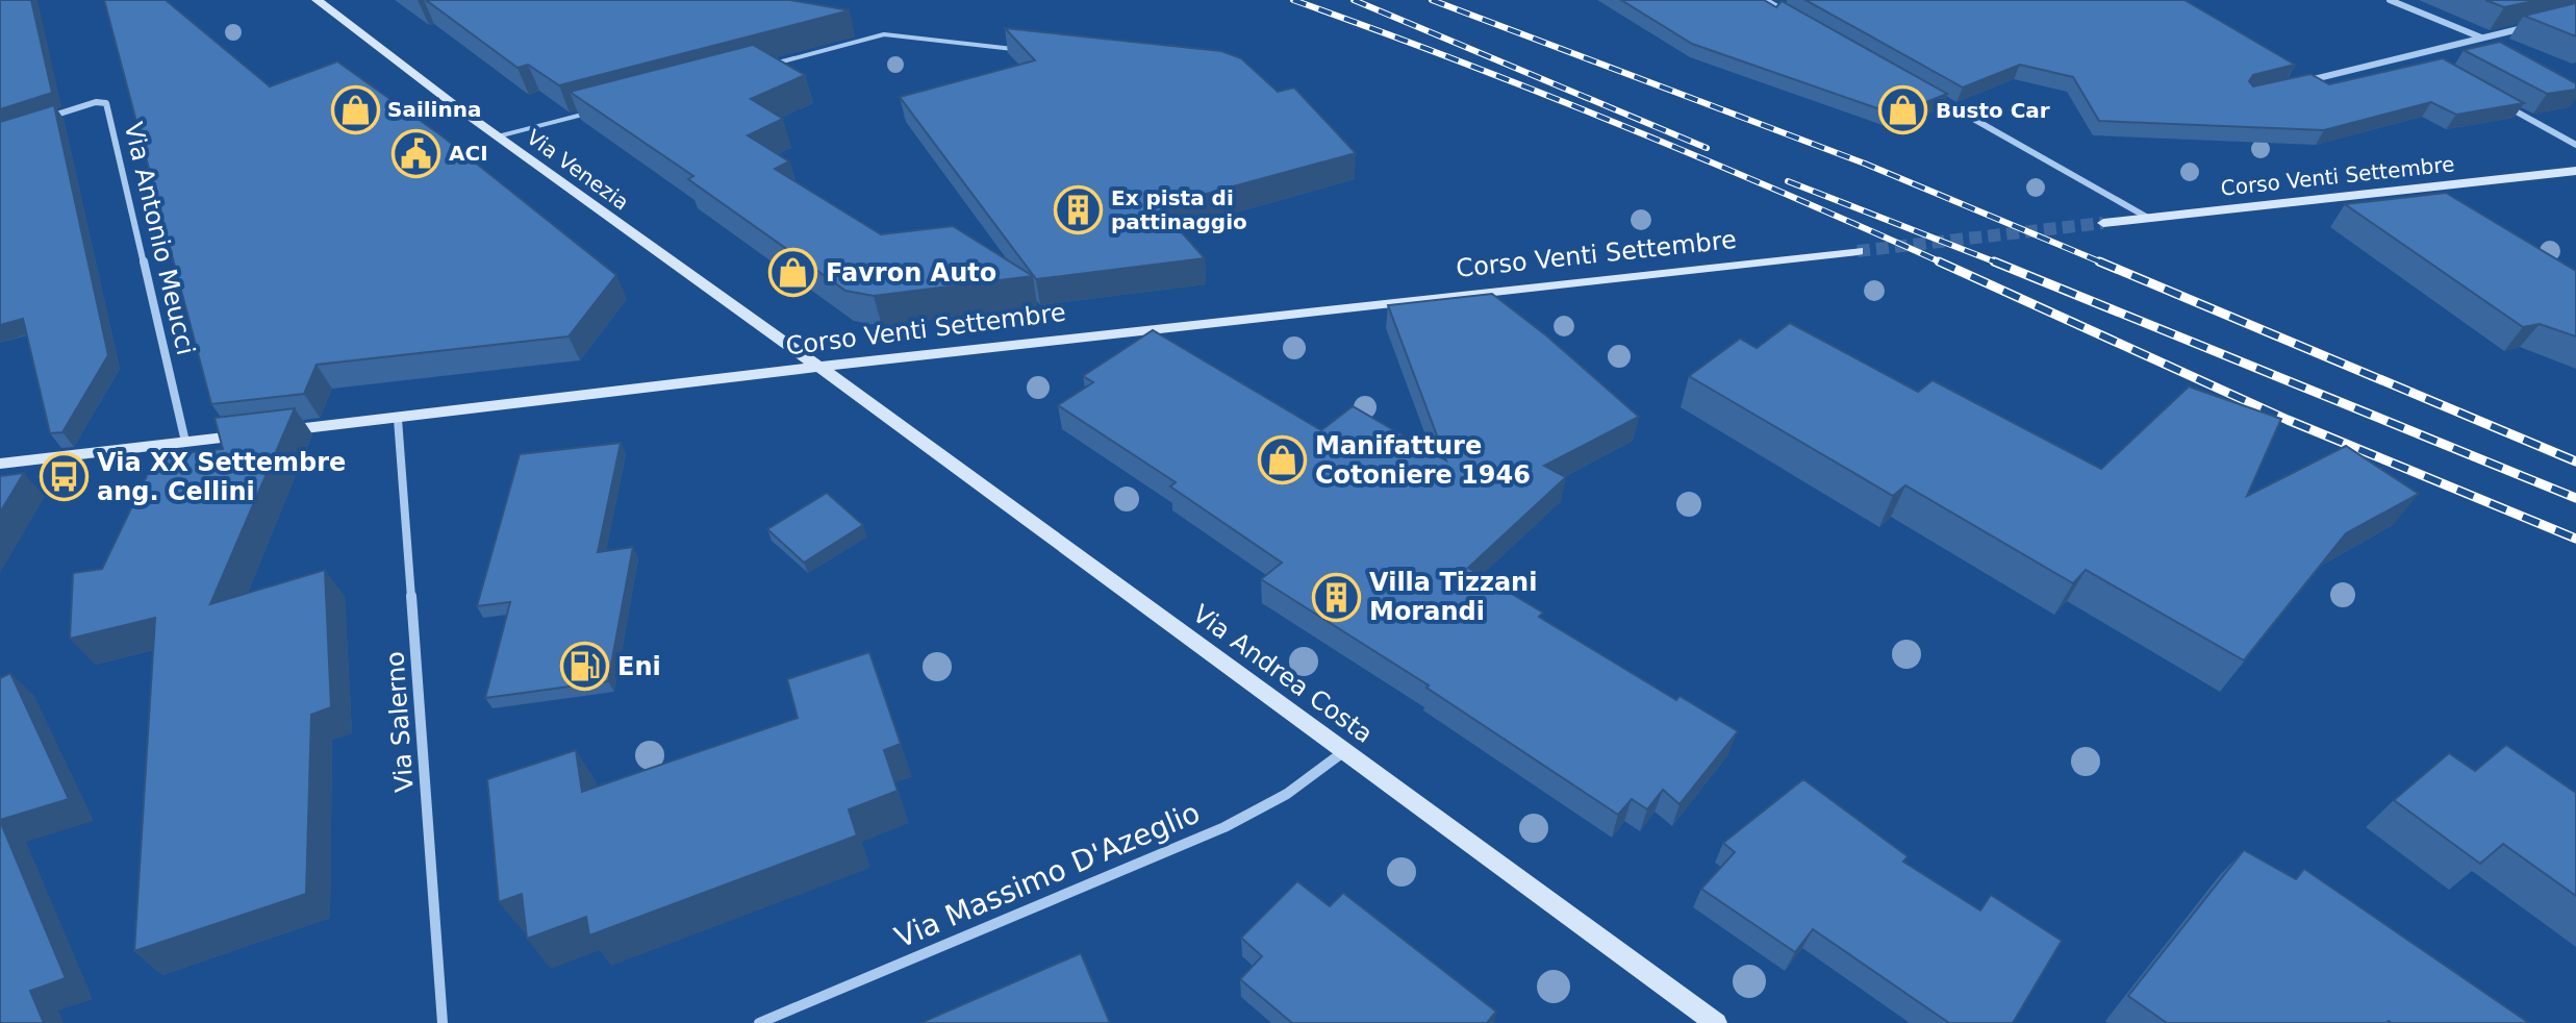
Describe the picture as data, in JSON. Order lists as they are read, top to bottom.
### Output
{
  "streets": {
    "street": [
      "Via Venezia",
      "Corso Venti Settembre",
      "Via Antonio Meucci",
      "Via Andrea Costa",
      "Via Salerno",
      "Via Massimo D'Azeglio"
    ]
  },
  "crossings": [
    ["Via Venezia", "Corso Venti Settembre"],
    ["Via Venezia", "Via Andrea Costa"],
    ["Corso Venti Settembre", "Via Antonio Meucci"],
    ["Corso Venti Settembre", "Via Andrea Costa"],
    ["Corso Venti Settembre", "Via Salerno"],
    ["Via Andrea Costa", "Via Massimo D'Azeglio"]
  ],
  "places": {
    "shop": [
      "Sailinna",
      "Busto Car",
      "Favron Auto",
      "Manifatture Cotoniere 1946"
    ],
    "public building": ["ACI"],
    "building": ["Ex pista di pattinaggio", "Villa Tizzani Morandi"],
    "bus stop": ["Via XX Settembre ang. Cellini"],
    "fuel station": ["Eni"]
  }
}
